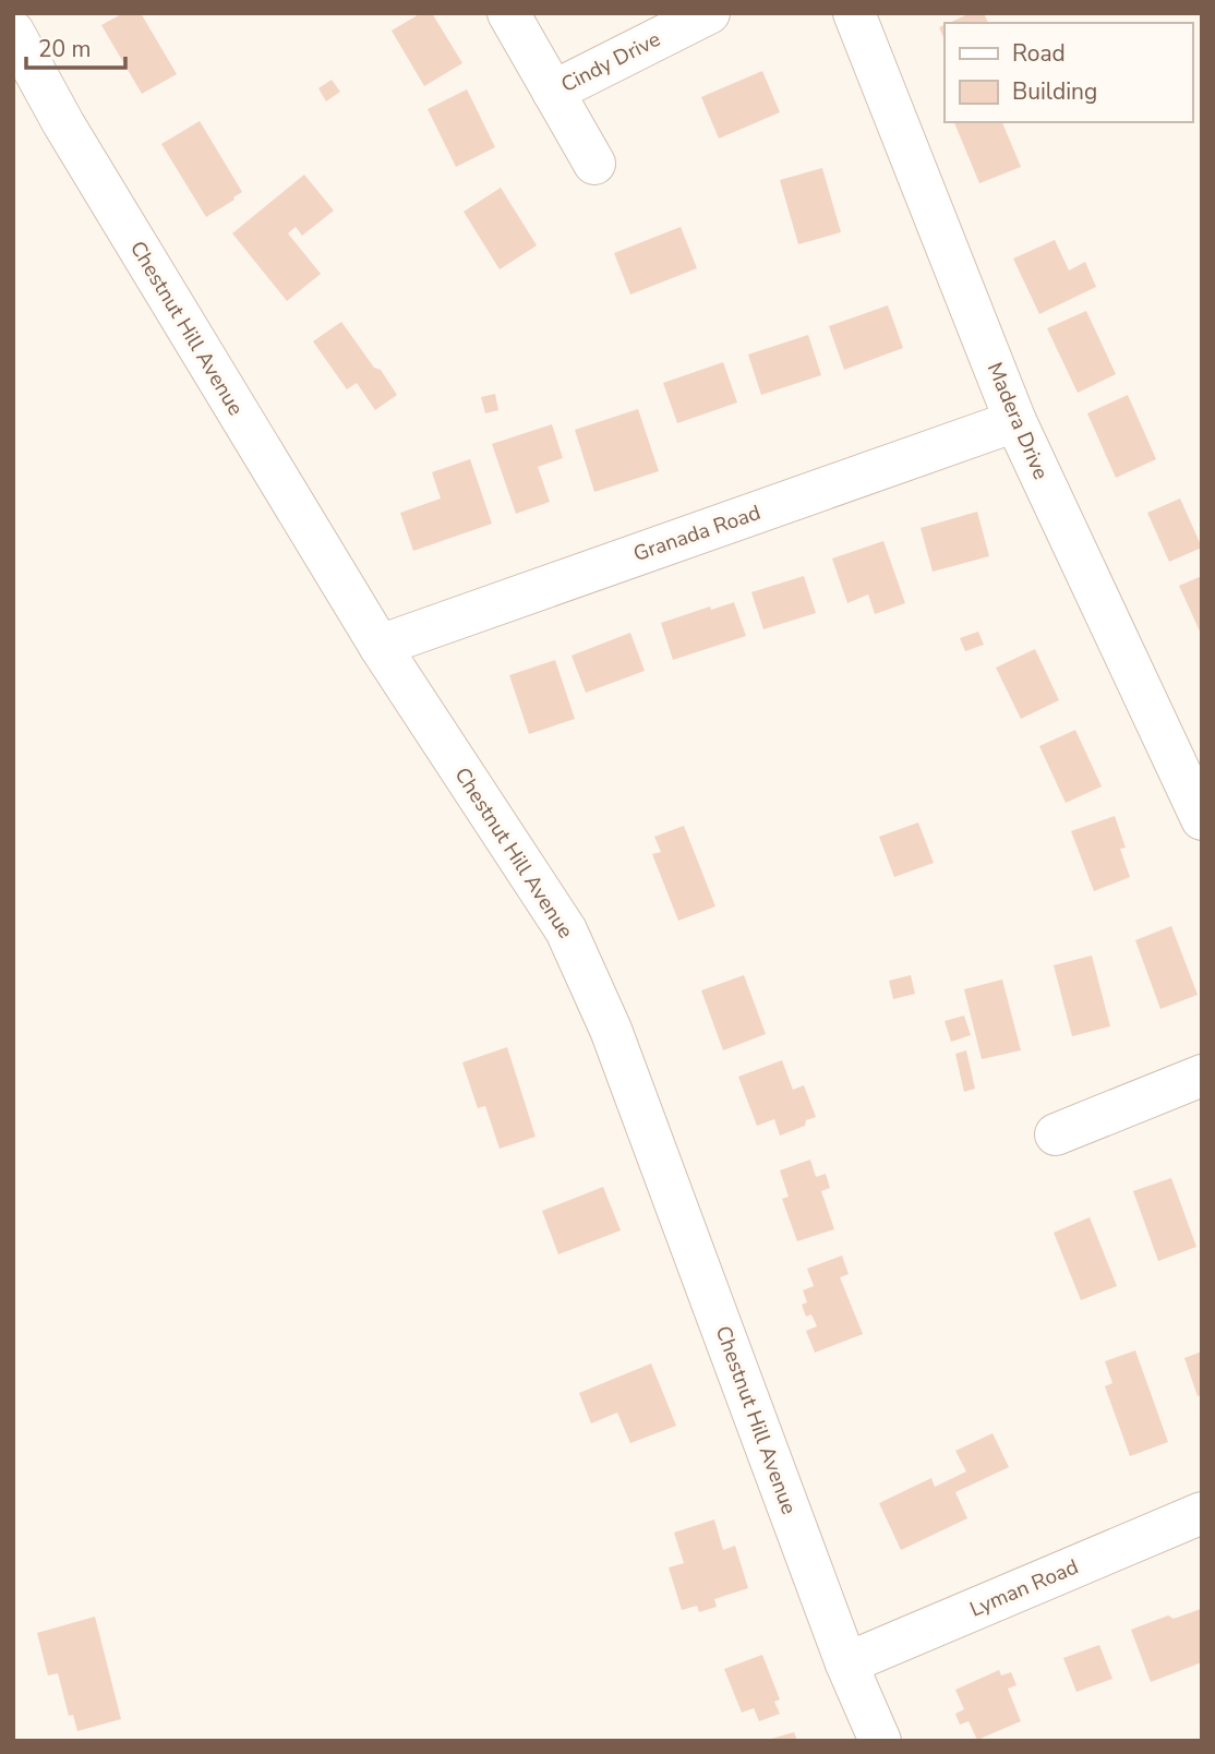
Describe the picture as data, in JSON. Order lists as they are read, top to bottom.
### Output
{
  "streets": {
    "street": [
      "Cindy Drive",
      "Chestnut Hill Avenue",
      "Madera Drive",
      "Granada Road",
      "Lyman Road"
    ]
  },
  "crossings": [
    ["Chestnut Hill Avenue", "Granada Road"],
    ["Chestnut Hill Avenue", "Lyman Road"],
    ["Madera Drive", "Granada Road"]
  ],
  "legend": ["Road", "Building"],
  "scale_bar": "20 m"
}
